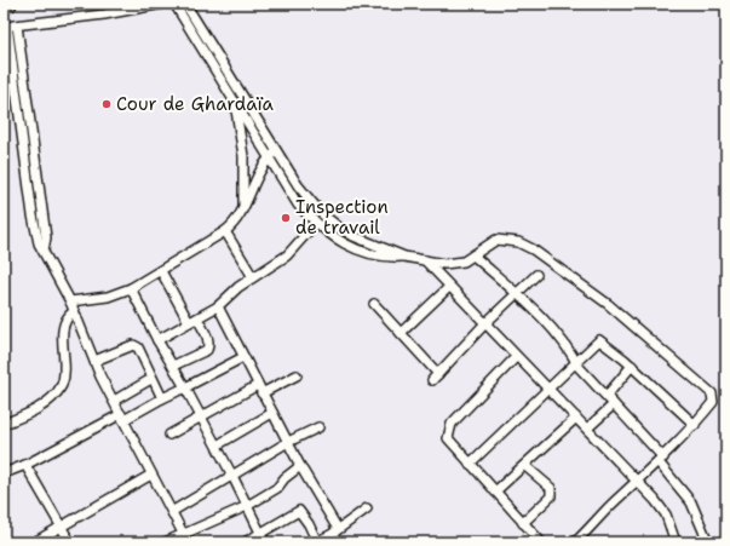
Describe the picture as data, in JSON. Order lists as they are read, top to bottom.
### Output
{
  "places": ["Cour de Ghardaïa", "Inspection de travail"]
}
